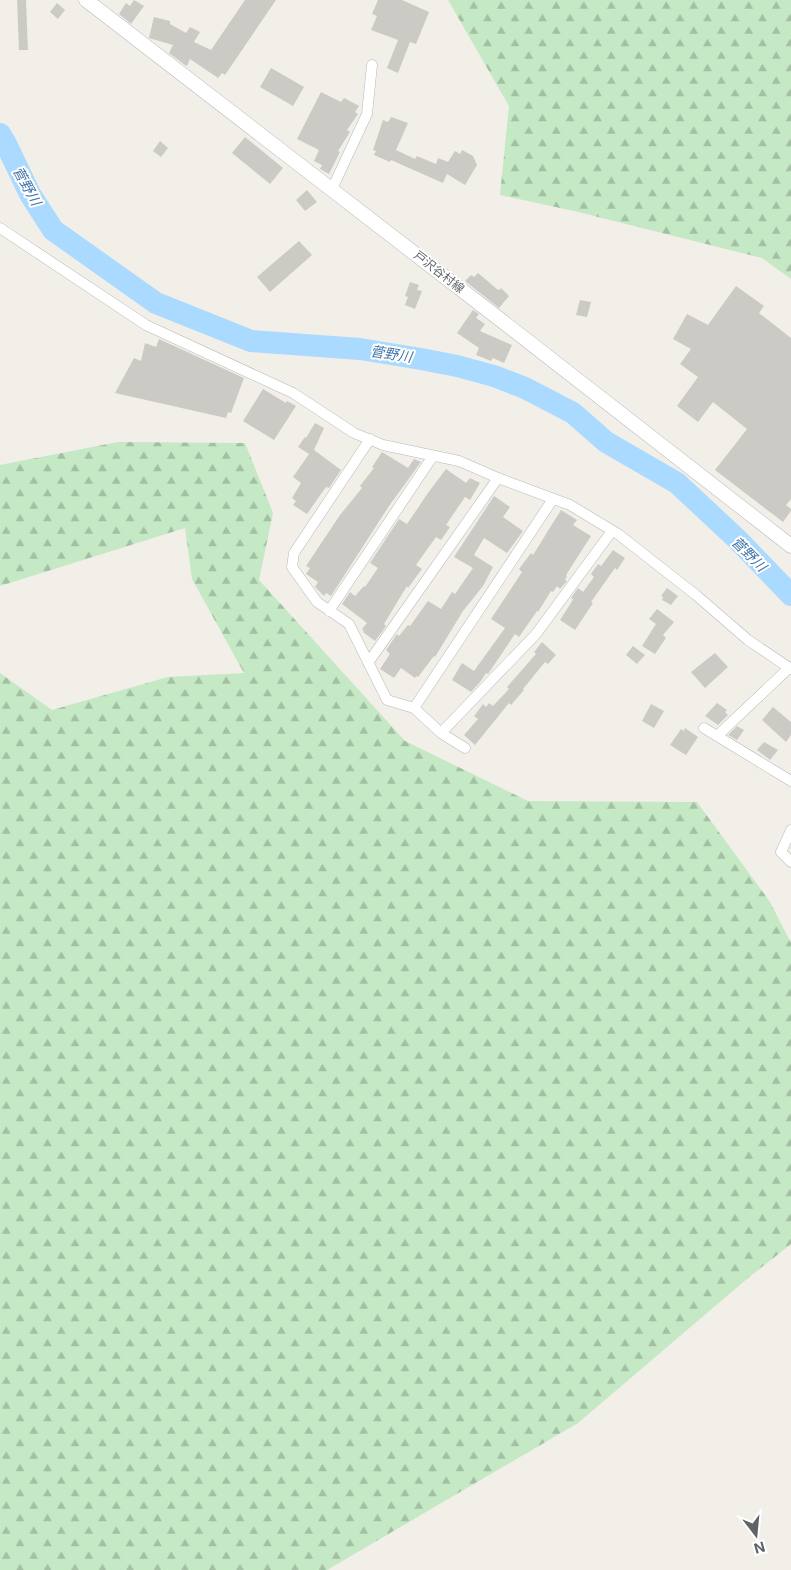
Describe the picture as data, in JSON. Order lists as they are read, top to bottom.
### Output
{
  "streets": {
    "main road": ["戸沢谷村線"]
  },
  "water": ["菅野川"],
  "north": "bottom"
}
